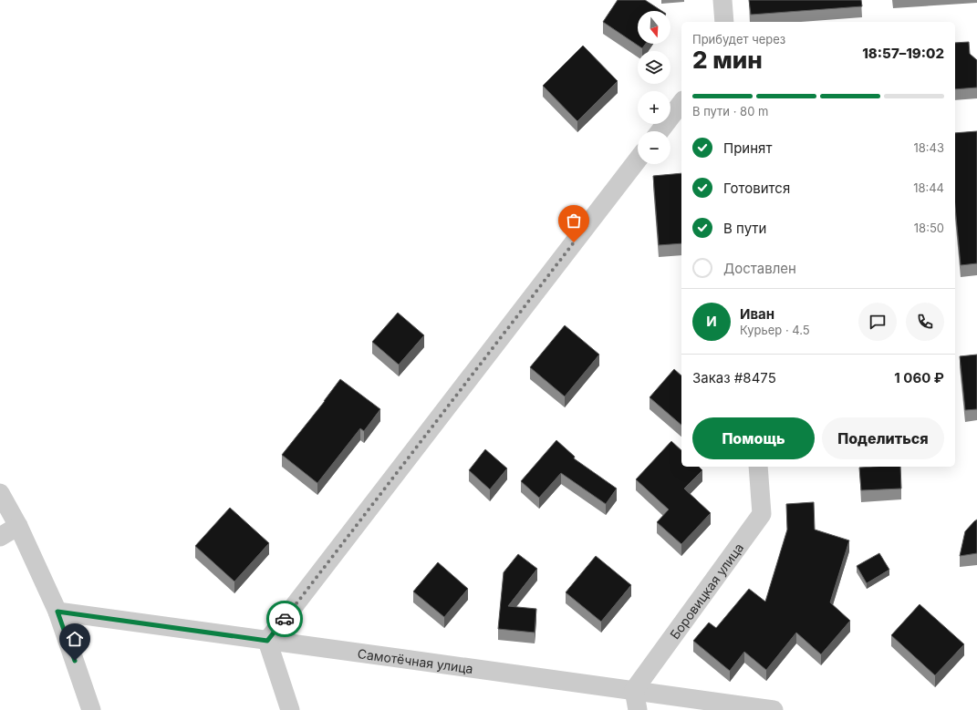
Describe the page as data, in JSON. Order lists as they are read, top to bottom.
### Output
{
  "streets": {
    "street": ["Боровицкая улица", "Самотёчная улица"]
  },
  "crossings": [
    ["Боровицкая улица", "Самотёчная улица"]
  ],
  "north": "bottom",
  "page": {
    "map_buttons": ["+", "−"],
    "heading": ["2 мин", "Прибудет через", "18:57–19:02"],
    "panel": [
      "Иван",
      "Курьер · 4.5",
      "Заказ #8475",
      "1 060 ₽"
    ],
    "bar": "В пути · 80 m",
    "list": [
      ["Принят", "18:43"],
      ["Готовится", "18:44"],
      ["В пути", "18:50"],
      "Доставлен"
    ],
    "round": "И",
    "buttons": ["Помощь", "Поделиться"]
  }
}
